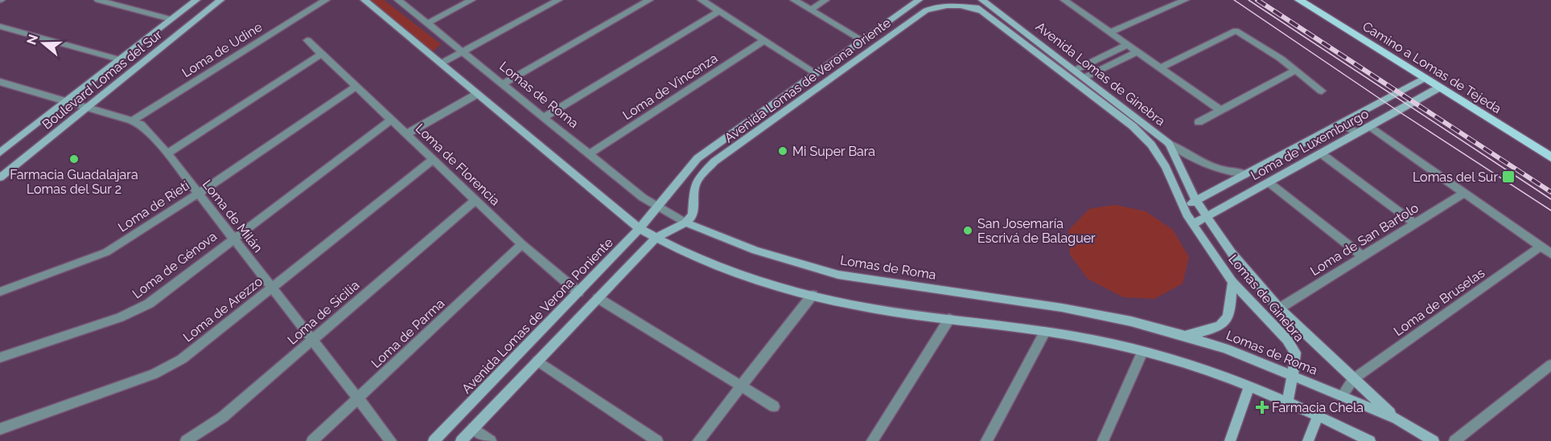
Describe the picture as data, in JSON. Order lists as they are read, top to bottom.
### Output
{
  "streets": {
    "main road": ["Camino a Lomas de Tejeda"],
    "street": [
      "Loma de Udine",
      "Avenida Lomas de Ginebra",
      "Boulevard Lomas del Sur",
      "Avenida Lomas de Verona Oriente",
      "Loma de Vincenza",
      "Lomas de Roma",
      "Loma de Luxemburgo",
      "Loma de Florencia",
      "Loma de Rieti",
      "Loma de Milán",
      "Loma de San Bartolo",
      "Loma de Génova",
      "Lomas de Ginebra",
      "Loma de Bruselas",
      "Loma de Arezzo",
      "Loma de Sicilia",
      "Avenida Lomas de Verona Poniente",
      "Loma de Parma"
    ]
  },
  "crossings": [
    ["Loma de Udine", "Loma de Milán"],
    ["Camino a Lomas de Tejeda", "Loma de Luxemburgo"],
    ["Avenida Lomas de Ginebra", "Lomas de Roma"],
    ["Avenida Lomas de Ginebra", "Loma de Luxemburgo"],
    ["Avenida Lomas de Ginebra", "Loma de San Bartolo"],
    ["Avenida Lomas de Ginebra", "Loma de Bruselas"],
    ["Boulevard Lomas del Sur", "Loma de Milán"],
    ["Avenida Lomas de Verona Oriente", "Lomas de Roma"],
    ["Avenida Lomas de Verona Oriente", "Lomas de Ginebra"],
    ["Avenida Lomas de Verona Oriente", "Avenida Lomas de Verona Poniente"],
    ["Loma de Vincenza", "Lomas de Roma"],
    ["Lomas de Roma", "Lomas de Ginebra"],
    ["Lomas de Roma", "Avenida Lomas de Verona Poniente"],
    ["Loma de Luxemburgo", "Lomas de Ginebra"],
    ["Loma de Florencia", "Loma de Rieti"],
    ["Loma de Florencia", "Loma de Génova"],
    ["Loma de Florencia", "Loma de Arezzo"],
    ["Loma de Florencia", "Loma de Sicilia"],
    ["Loma de Florencia", "Avenida Lomas de Verona Poniente"],
    ["Loma de Florencia", "Loma de Parma"],
    ["Loma de Rieti", "Loma de Milán"],
    ["Loma de Milán", "Loma de Génova"],
    ["Loma de Milán", "Loma de Arezzo"],
    ["Loma de Milán", "Loma de Sicilia"],
    ["Loma de Milán", "Loma de Parma"]
  ],
  "places": {
    "other": ["Mi Super Bara", "Farmacia Guadalajara Lomas del Sur 2", "San Josemaría Escrivá de Balaguer"],
    "transit": ["Lomas del Sur"],
    "health": ["Farmacia Chela"]
  },
  "north": "left"
}
